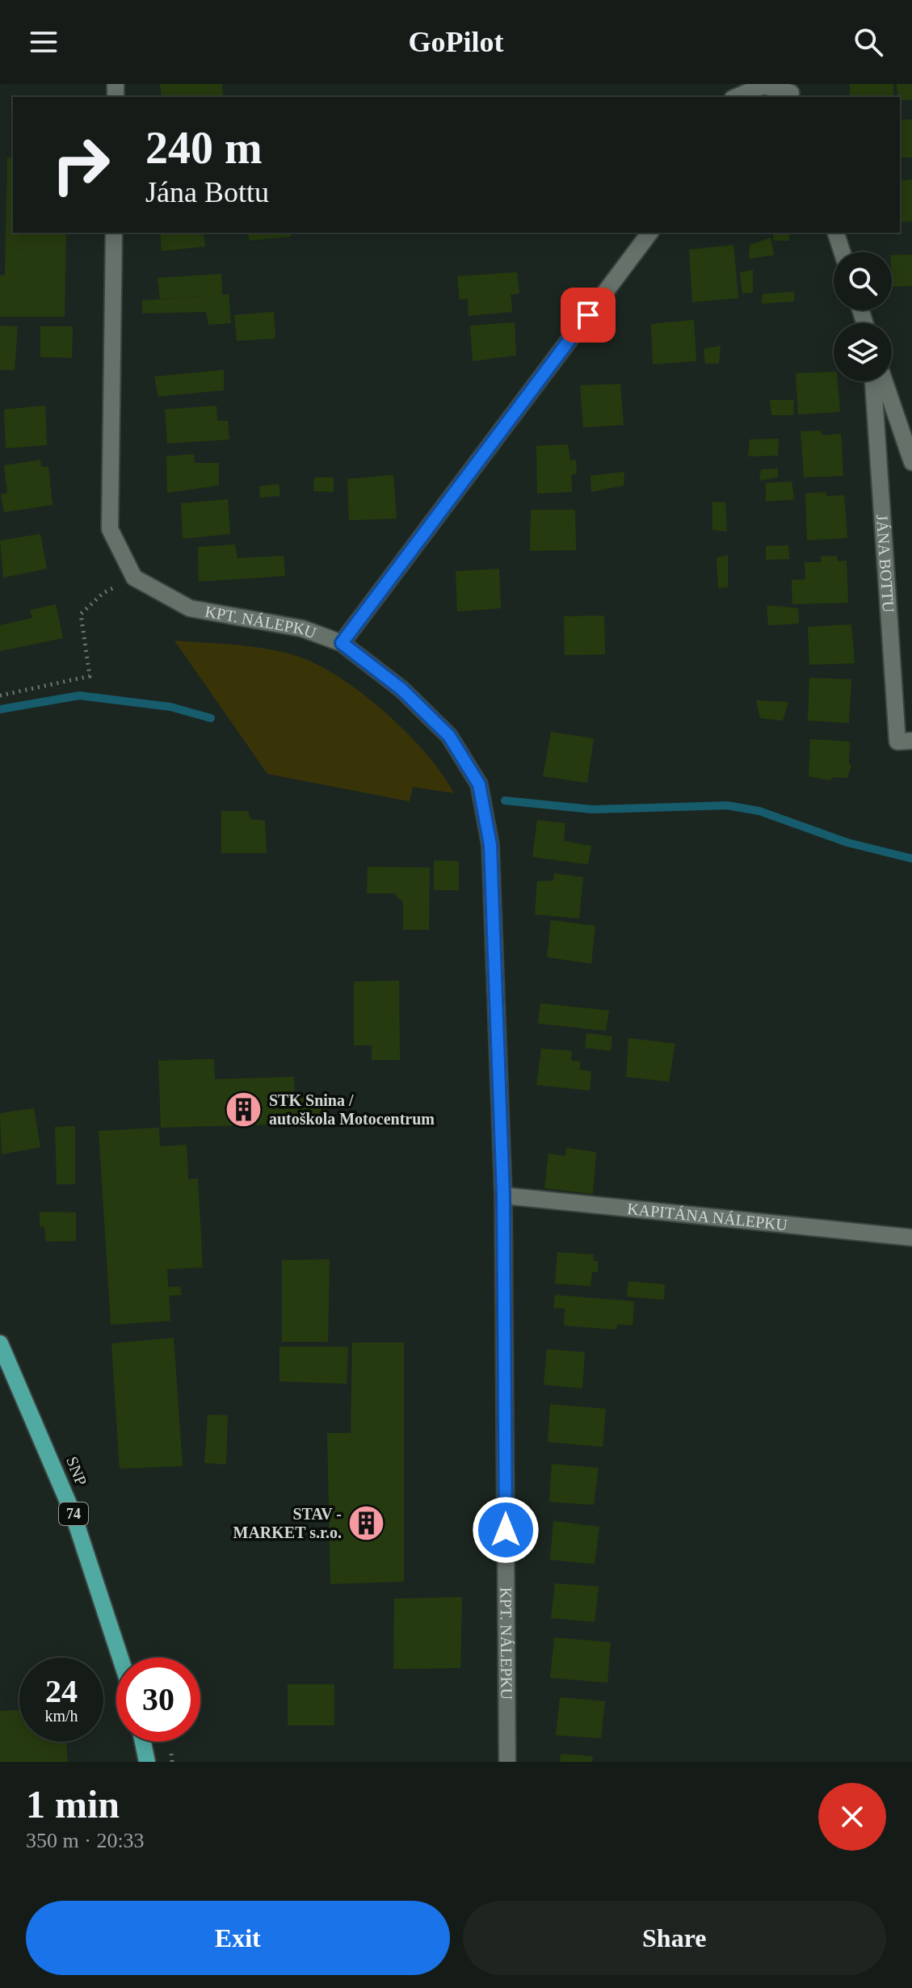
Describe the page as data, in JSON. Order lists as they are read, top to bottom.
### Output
{
  "streets": {
    "main road": ["SNP", "74"],
    "street": ["JÁNA BOTTU", "KPT. NÁLEPKU", "KAPITÁNA NÁLEPKU"]
  },
  "crossings": [
    ["KPT. NÁLEPKU", "KAPITÁNA NÁLEPKU"]
  ],
  "places": {
    "building": ["STK Snina / autoškola Motocentrum", "STAV - MARKET s.r.o."]
  },
  "page": {
    "header": "GoPilot",
    "turn": ["240 m", "Jána Bottu"],
    "speed": "24 km/h",
    "limit": "30",
    "heading": ["1 min", "350 m · 20:33"],
    "buttons": ["Exit", "Share"]
  }
}
